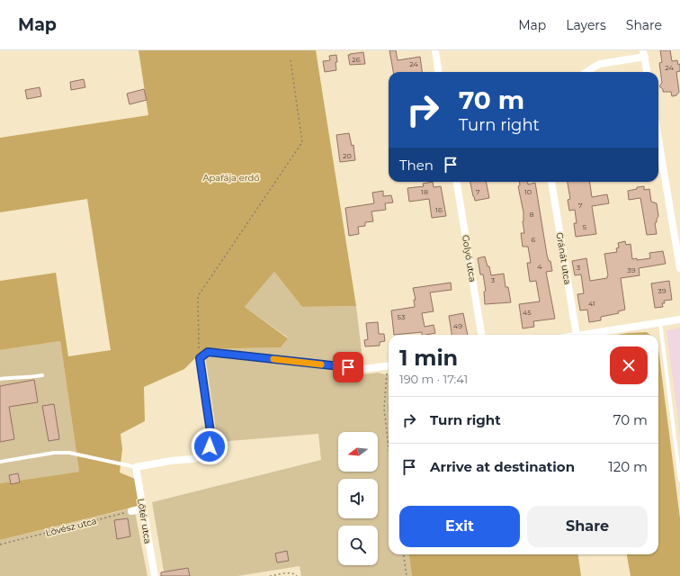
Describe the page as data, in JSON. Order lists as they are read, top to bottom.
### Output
{
  "streets": {
    "street": ["Golyó utca", "Gránát utca", "Lőtér utca"],
    "path": ["Lövész utca"]
  },
  "parks": ["Apafája erdő"],
  "house_numbers": [
    "26",
    "24",
    "24",
    "20",
    "18",
    "7",
    "10",
    "7",
    "16",
    "8",
    "5",
    "6",
    "4",
    "3",
    "39",
    "3",
    "39",
    "41",
    "45",
    "53",
    "49"
  ],
  "north": "left",
  "page": {
    "header": "Map",
    "nav": ["Map", "Layers", "Share"],
    "turn": ["70 m", "Turn right"],
    "then": "Then",
    "heading": ["1 min", "190 m · 17:41"],
    "list": [
      {
        "name": "Turn right",
        "value": "70 m"
      },
      {
        "name": "Arrive at destination",
        "value": "120 m"
      }
    ],
    "buttons": ["Exit", "Share"]
  }
}
